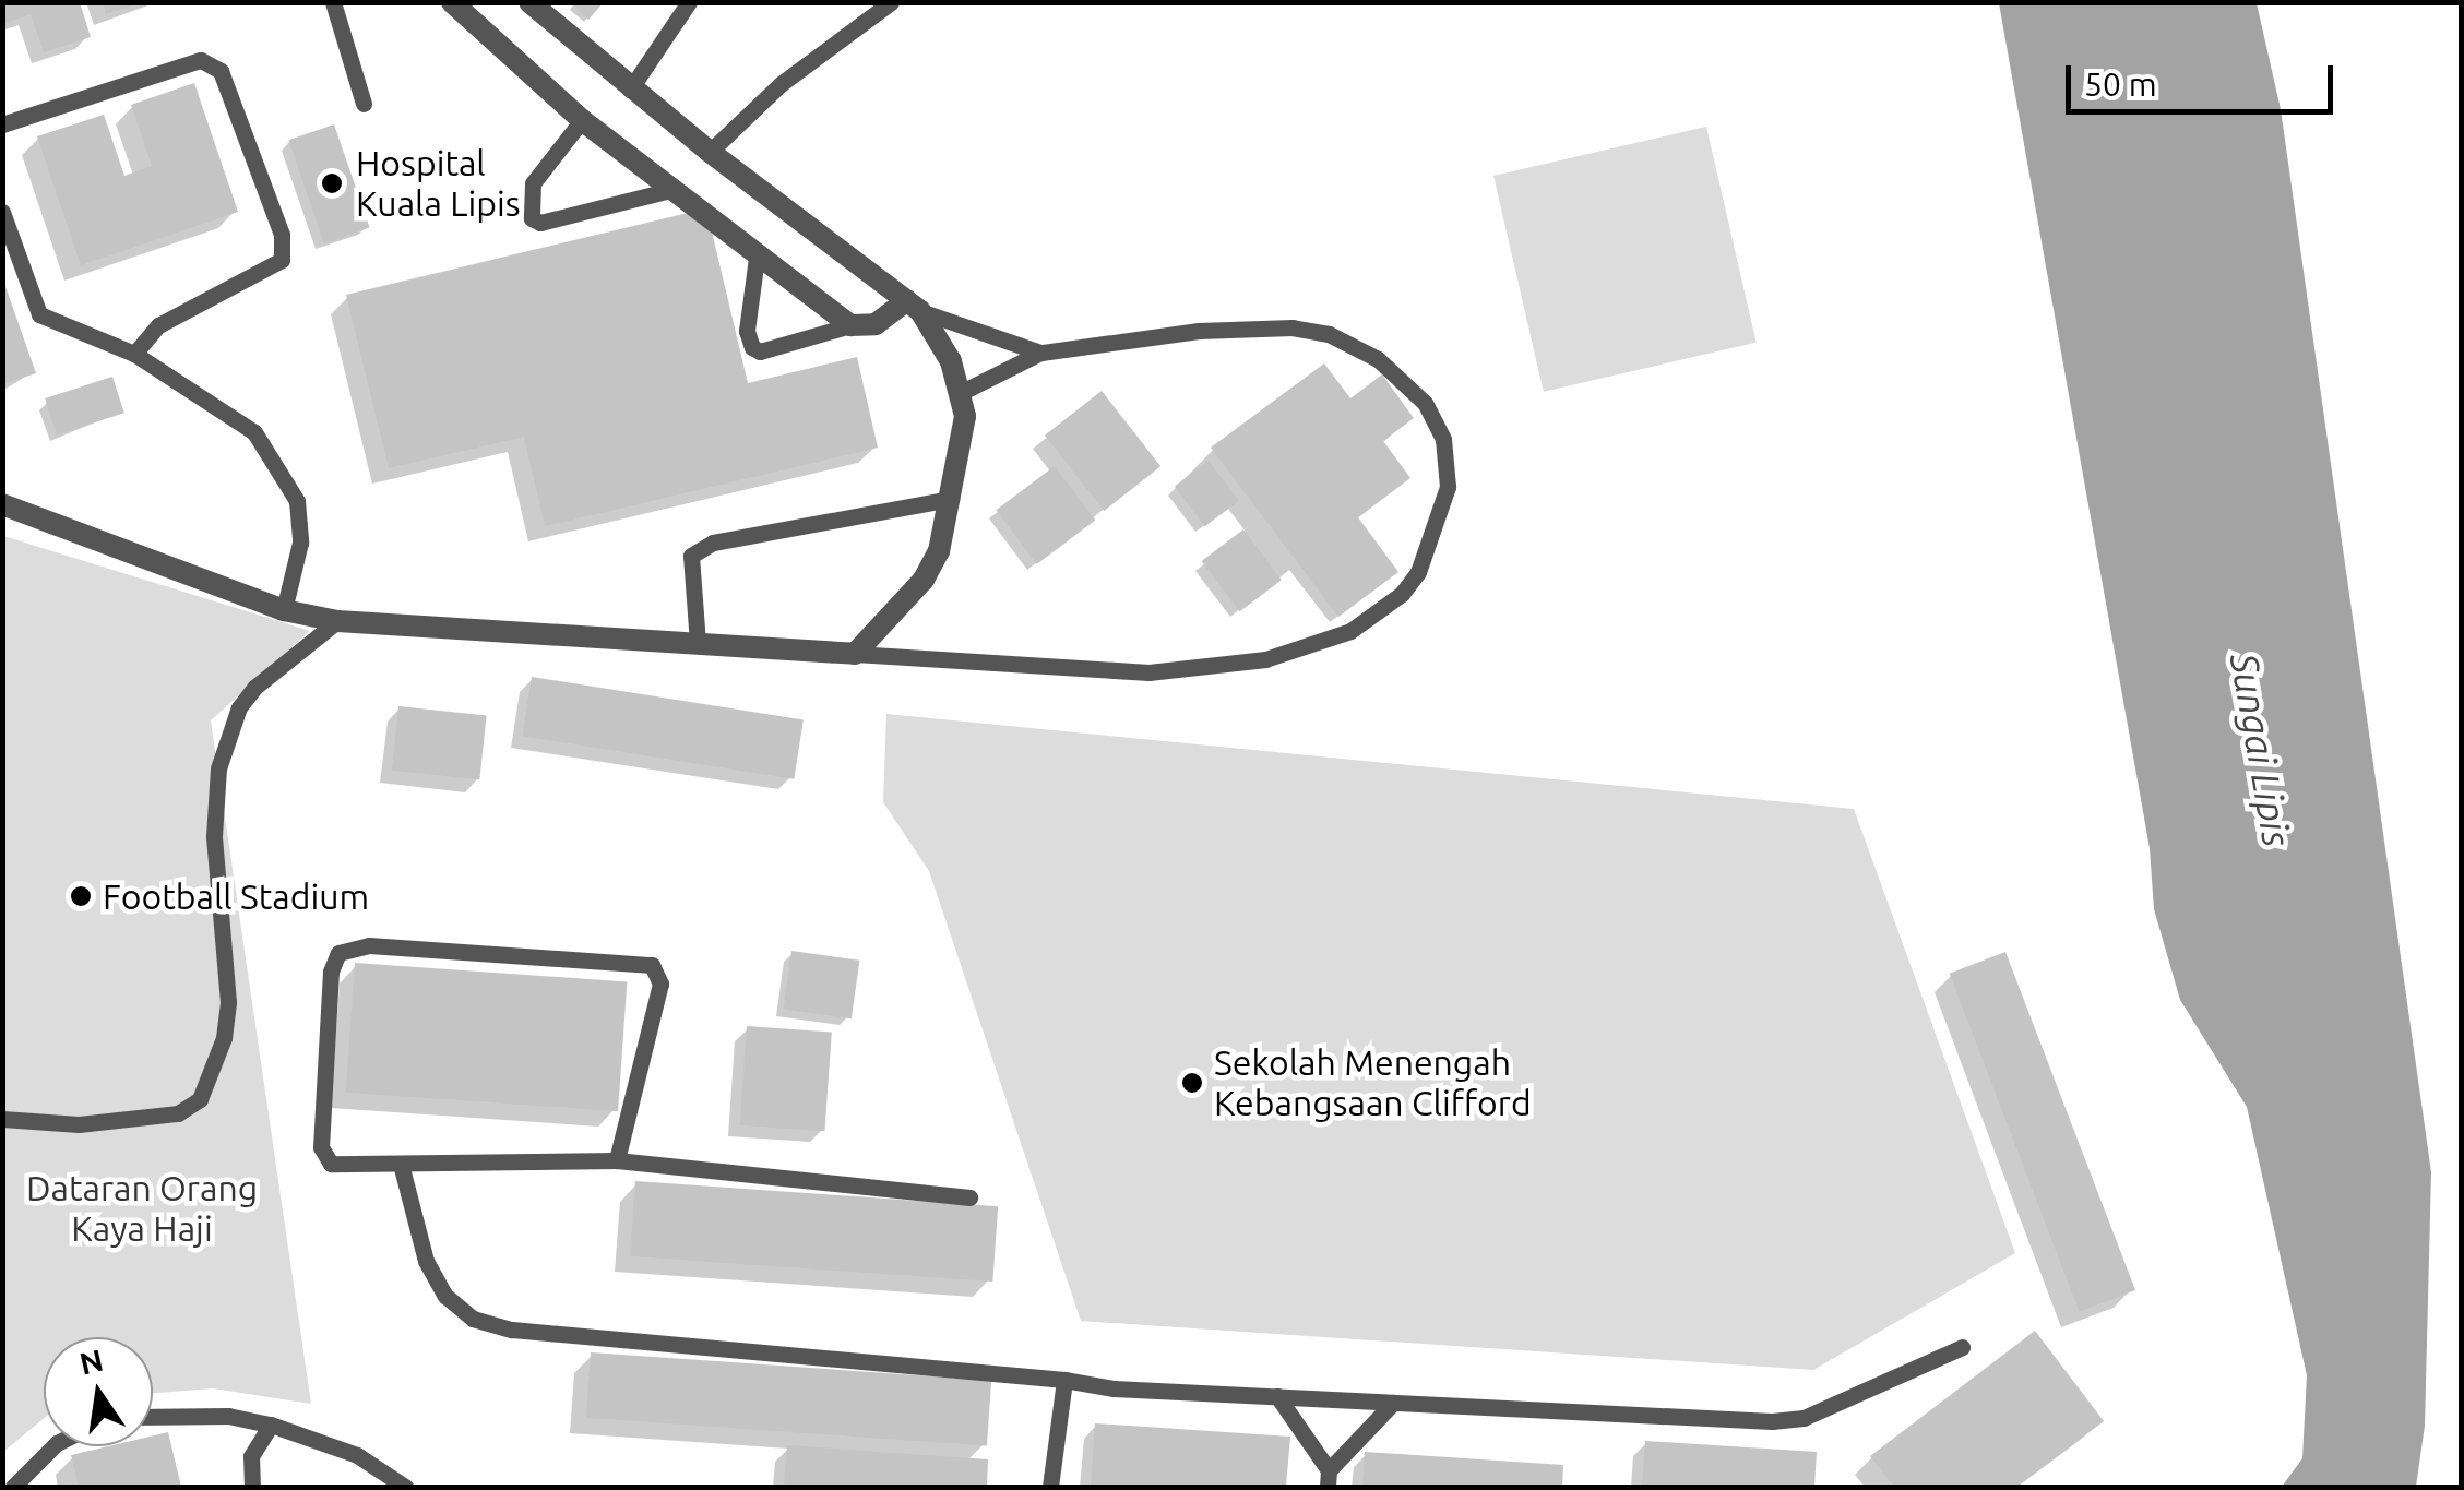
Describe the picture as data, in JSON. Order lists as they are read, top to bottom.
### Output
{
  "water": ["Sungai Lipis"],
  "parks": ["Dataran Orang Kaya Haji"],
  "places": ["Hospital Kuala Lipis", "Football Stadium", "Sekolah Menengah Kebangsaan Clifford"],
  "scale_bar": "50 m",
  "north": "top"
}
